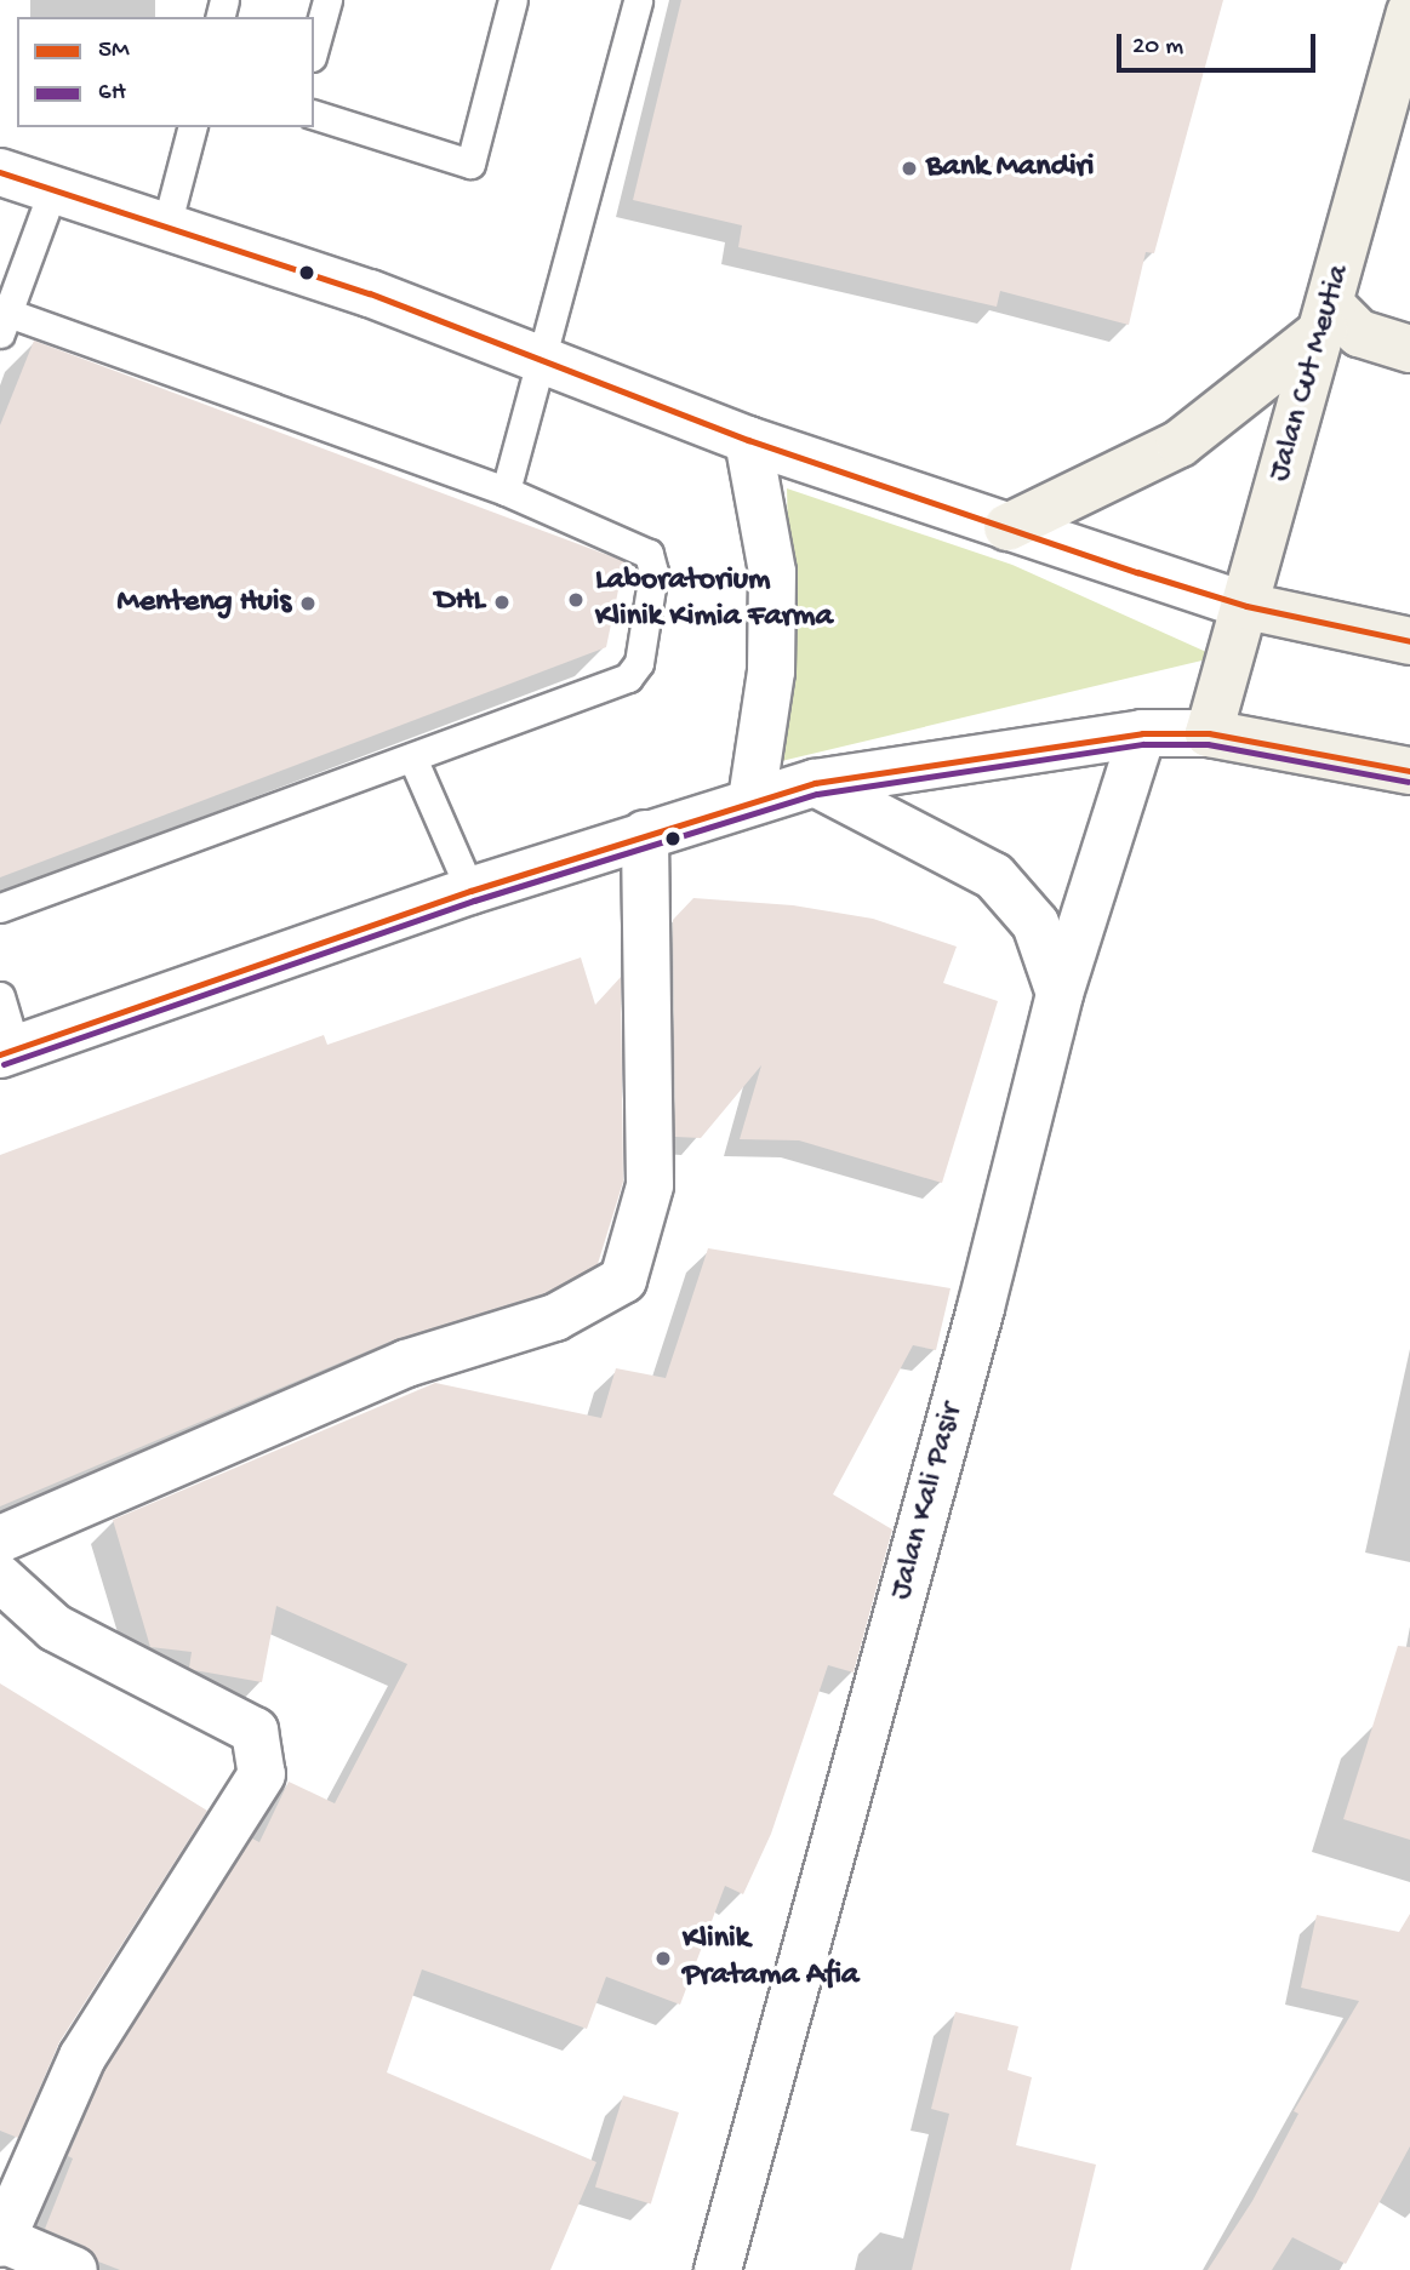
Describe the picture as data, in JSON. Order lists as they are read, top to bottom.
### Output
{
  "streets": {
    "main road": ["Jalan Cut Meutia"],
    "street": ["Jalan Kali Pasir"]
  },
  "places": [
    "Bank Mandiri",
    "Laboratorium Klinik Kimia Farma",
    "DHL",
    "Menteng Huis",
    "Klinik Pratama Afia"
  ],
  "lines": ["transit line 5M", "transit line 6H"],
  "legend": ["5M", "6H"],
  "scale_bar": "20 m"
}
